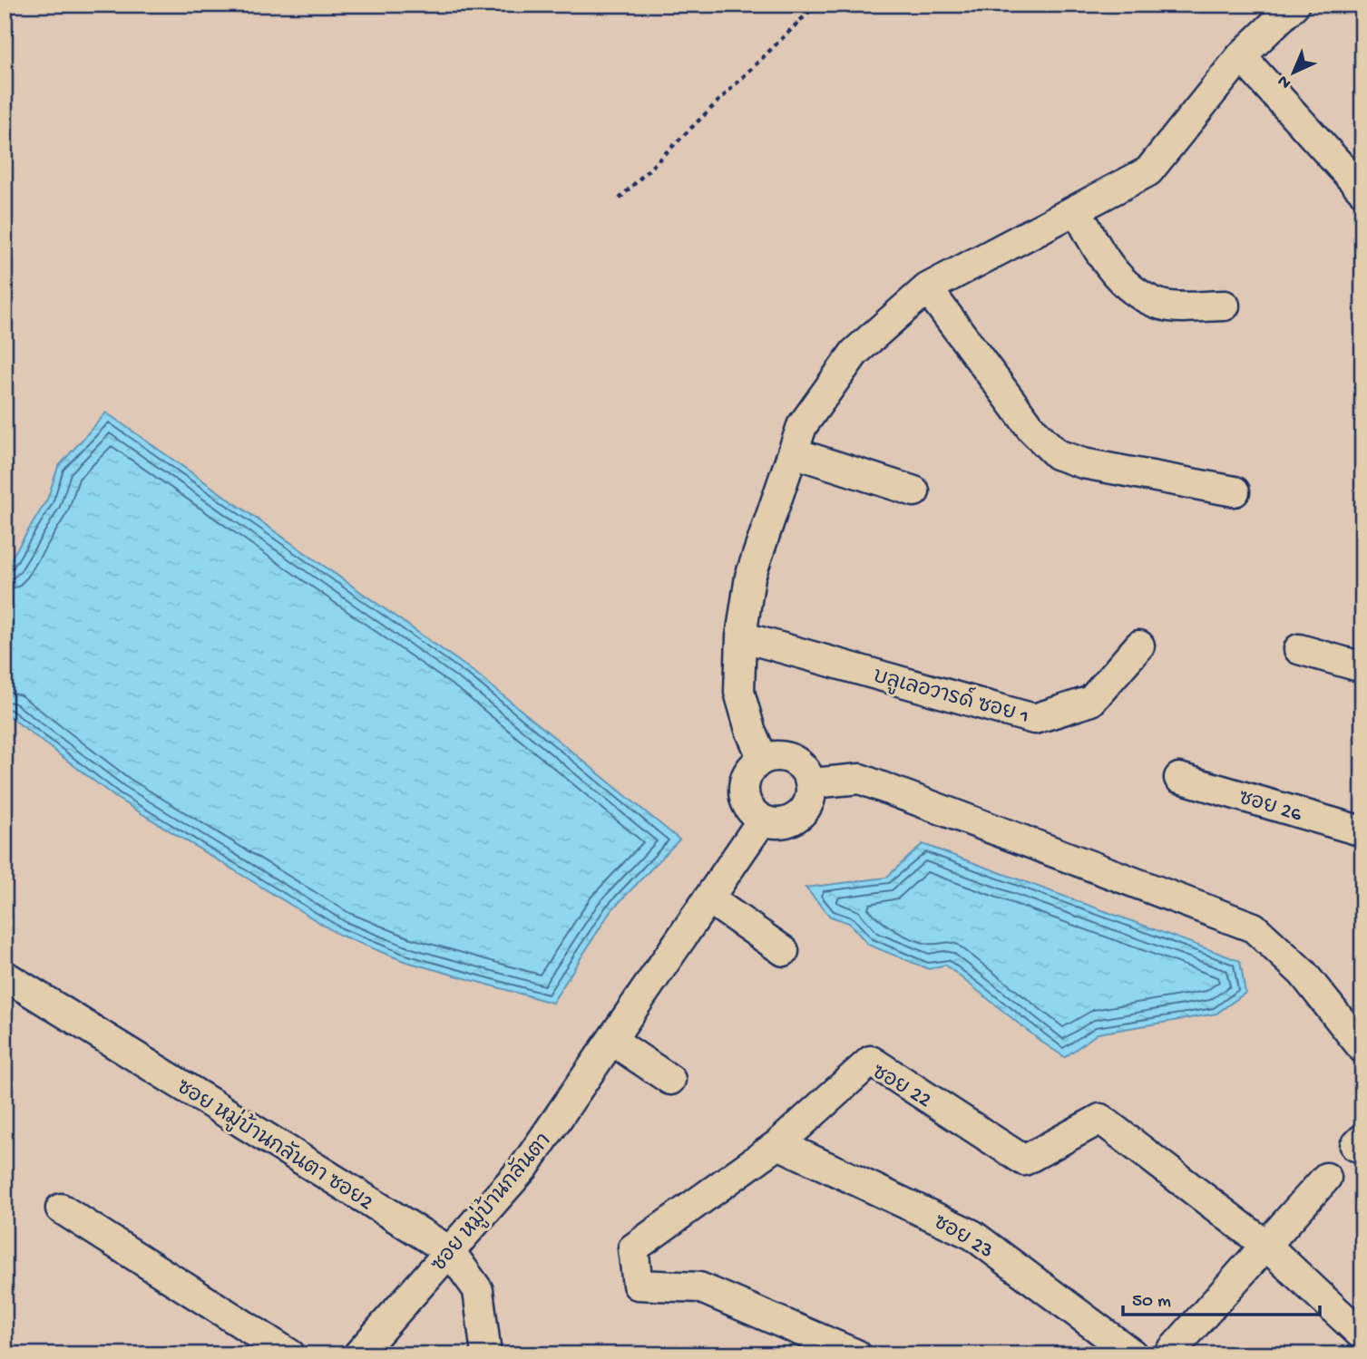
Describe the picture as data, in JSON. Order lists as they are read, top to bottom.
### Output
{
  "streets": {
    "street": [
      "บลูเลอวารด์ ซอย 1",
      "ซอย 26",
      "ซอย 22",
      "ซอย หมู่บ้านกลันตา ซอย2",
      "ซอย หมู่บ้านกลันตา",
      "ซอย 23"
    ]
  },
  "crossings": [
    ["ซอย 22", "ซอย 23"],
    ["ซอย หมู่บ้านกลันตา ซอย2", "ซอย หมู่บ้านกลันตา"]
  ],
  "scale_bar": "50 m",
  "north": "bottom left"
}
